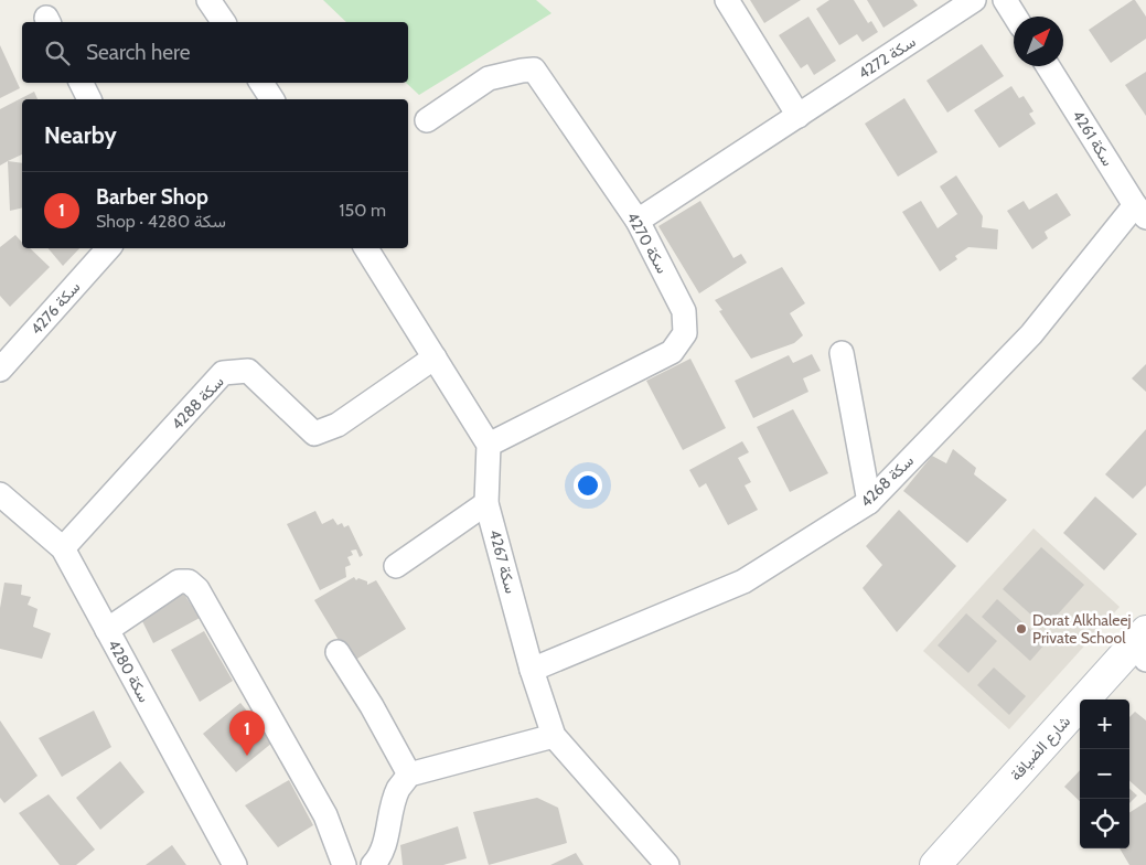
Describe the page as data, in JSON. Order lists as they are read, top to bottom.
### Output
{
  "streets": {
    "street": [
      "سكة 4272",
      "سكة 4261",
      "سكة 4270",
      "سكة 4276",
      "سكة 4288",
      "سكة 4268",
      "سكة 4267",
      "سكة 4280",
      "شارع الضيافة"
    ]
  },
  "crossings": [
    ["سكة 4272", "سكة 4270"],
    ["سكة 4261", "سكة 4268"],
    ["سكة 4270", "سكة 4267"],
    ["سكة 4288", "سكة 4280"],
    ["سكة 4268", "سكة 4267"]
  ],
  "places": ["Dorat Alkhaleej Private School"],
  "north": "top right",
  "page": {
    "search": "Search here",
    "heading": "Nearby",
    "list": [
      {
        "mark": "1",
        "name": "Barber Shop",
        "note": "Shop · سكة 4280",
        "value": "150 m"
      }
    ],
    "map_buttons": ["+", "−"],
    "pins": "1"
  }
}
